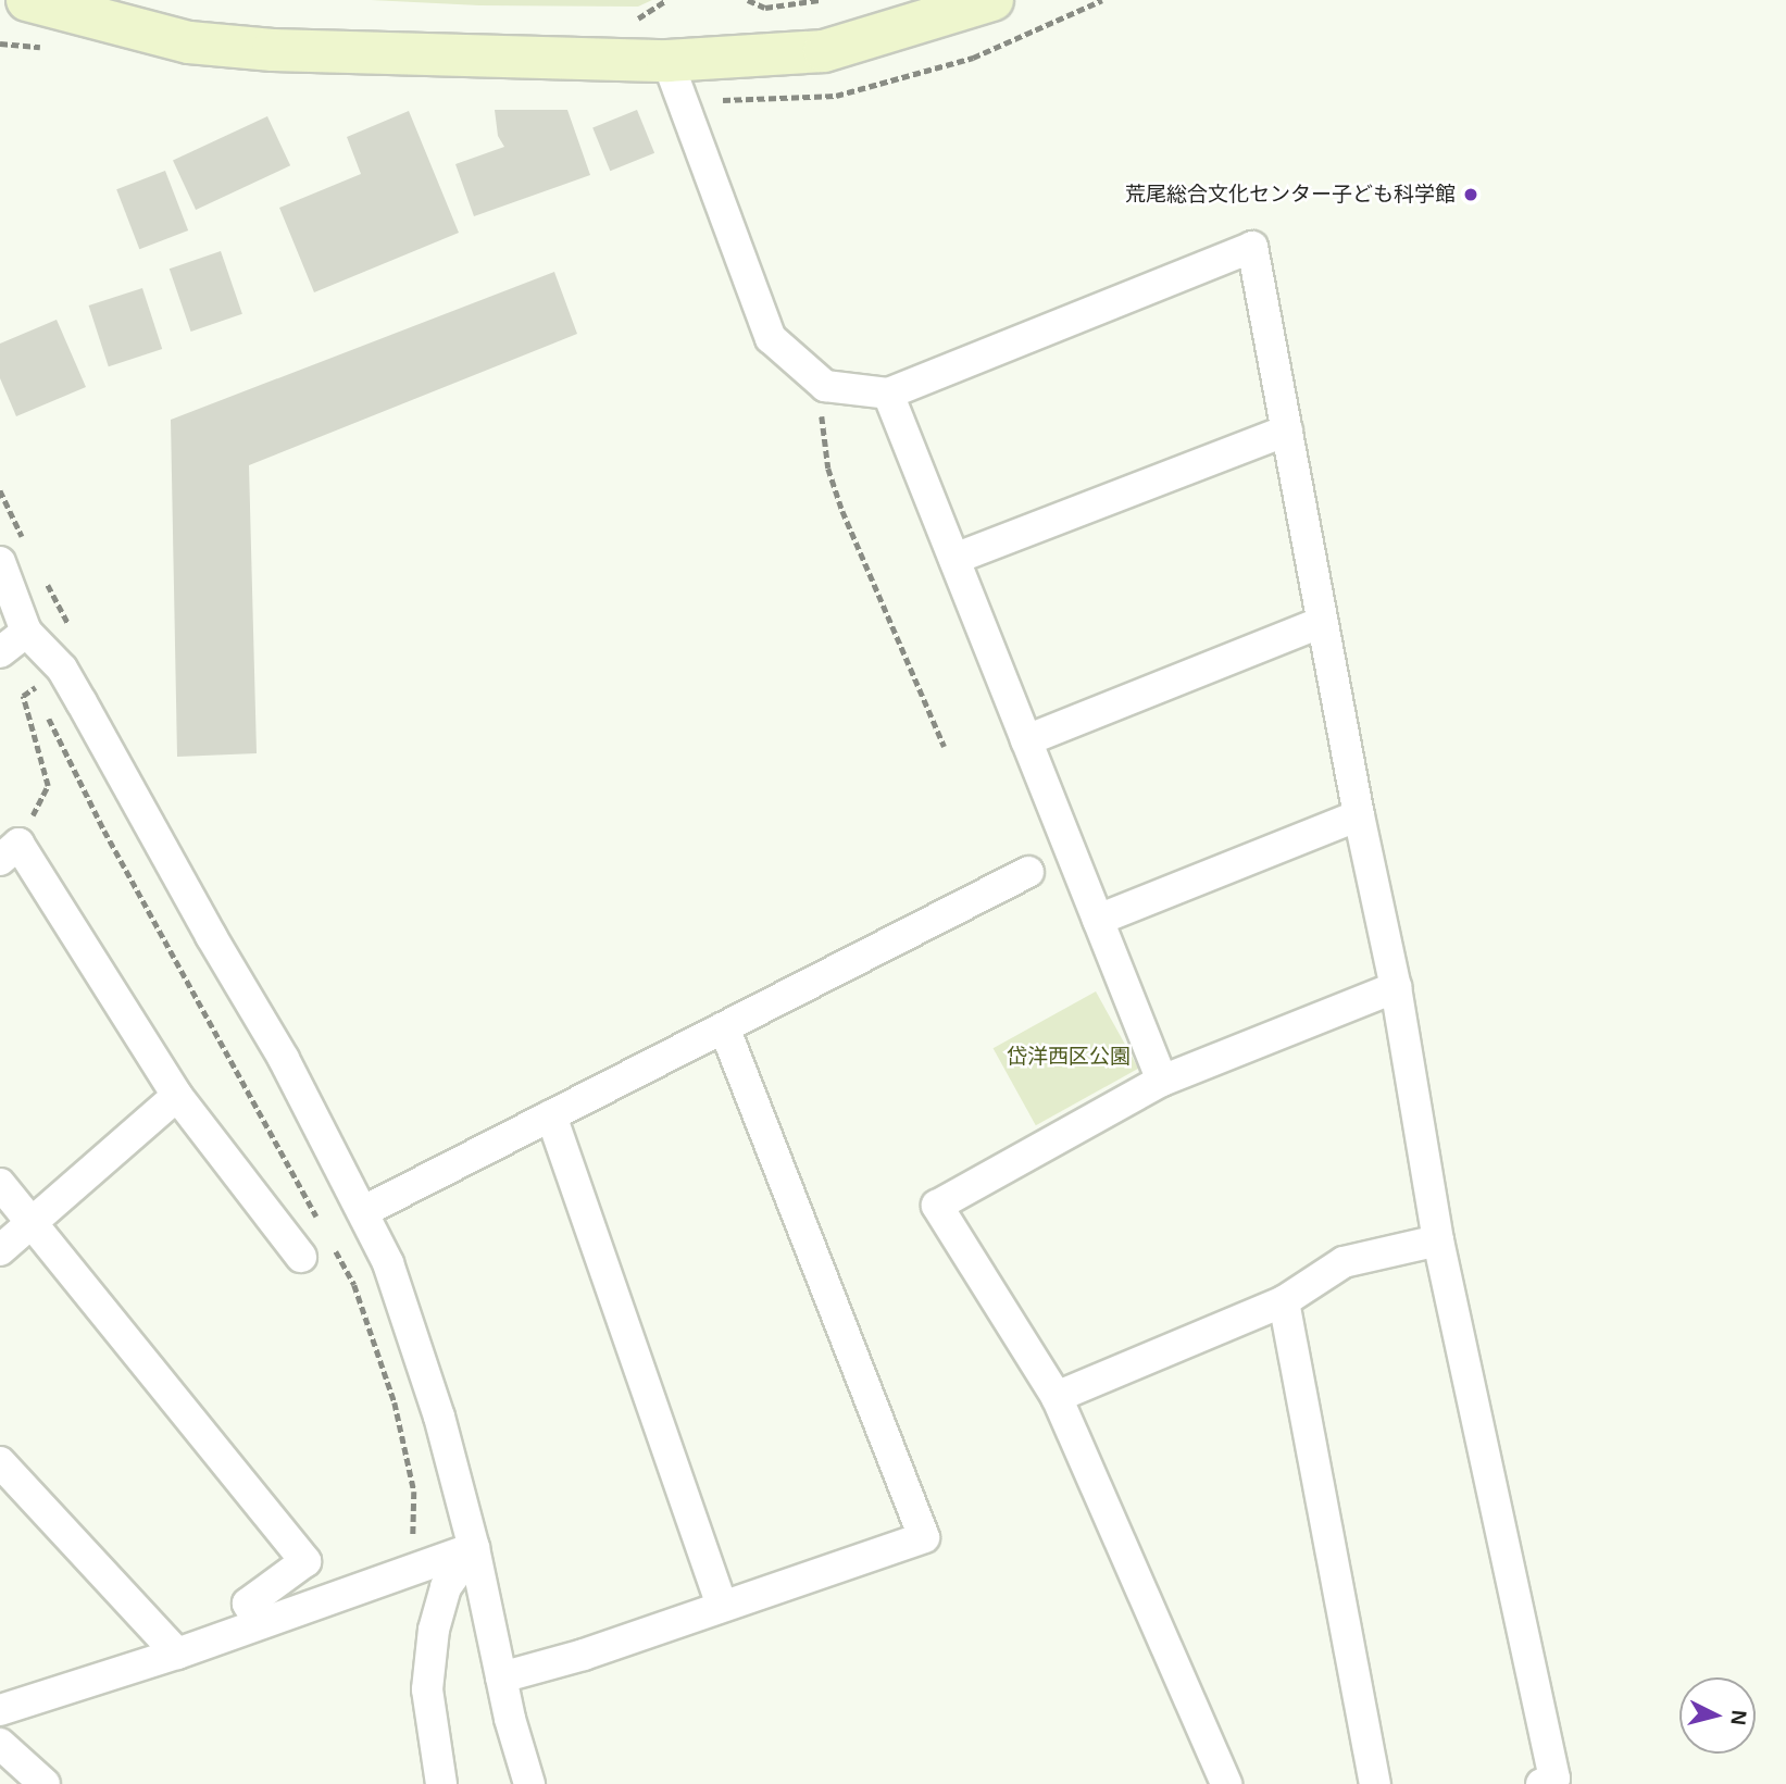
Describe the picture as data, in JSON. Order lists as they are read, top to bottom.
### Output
{
  "parks": ["岱洋西区公園"],
  "places": ["荒尾総合文化センター子ども科学館"],
  "north": "right"
}
